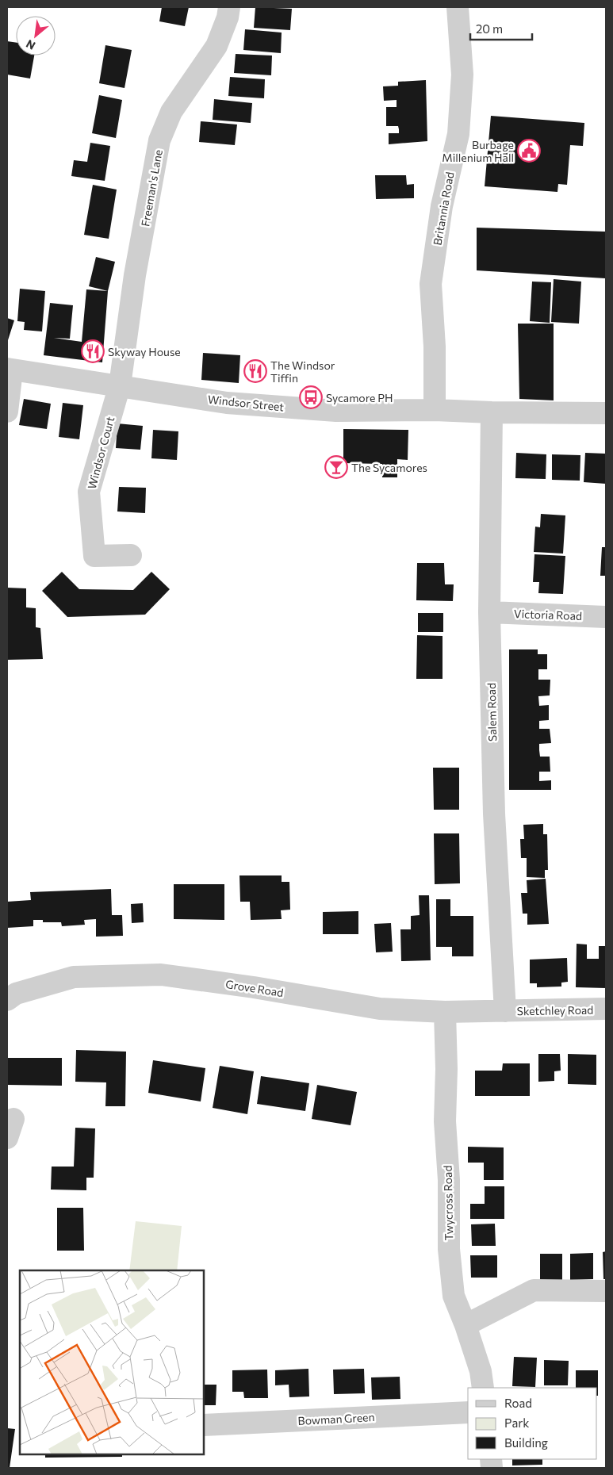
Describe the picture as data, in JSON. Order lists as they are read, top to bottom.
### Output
{
  "streets": {
    "street": [
      "Freeman's Lane",
      "Britannia Road",
      "Windsor Street",
      "Windsor Court",
      "Victoria Road",
      "Salem Road",
      "Grove Road",
      "Sketchley Road",
      "Twycross Road",
      "Bowman Green"
    ]
  },
  "crossings": [
    ["Freeman's Lane", "Windsor Street"],
    ["Freeman's Lane", "Windsor Court"],
    ["Britannia Road", "Windsor Street"],
    ["Windsor Street", "Windsor Court"],
    ["Windsor Street", "Salem Road"],
    ["Victoria Road", "Salem Road"],
    ["Salem Road", "Grove Road"],
    ["Salem Road", "Sketchley Road"],
    ["Grove Road", "Sketchley Road"],
    ["Grove Road", "Twycross Road"]
  ],
  "places": {
    "public building": ["Burbage Millenium Hall"],
    "restaurant": ["Skyway House", "The Windsor Tiffin"],
    "bus stop": ["Sycamore PH"],
    "bar": ["The Sycamores"]
  },
  "legend": ["Road", "Park", "Building"],
  "scale_bar": "20 m",
  "north": "bottom left"
}
